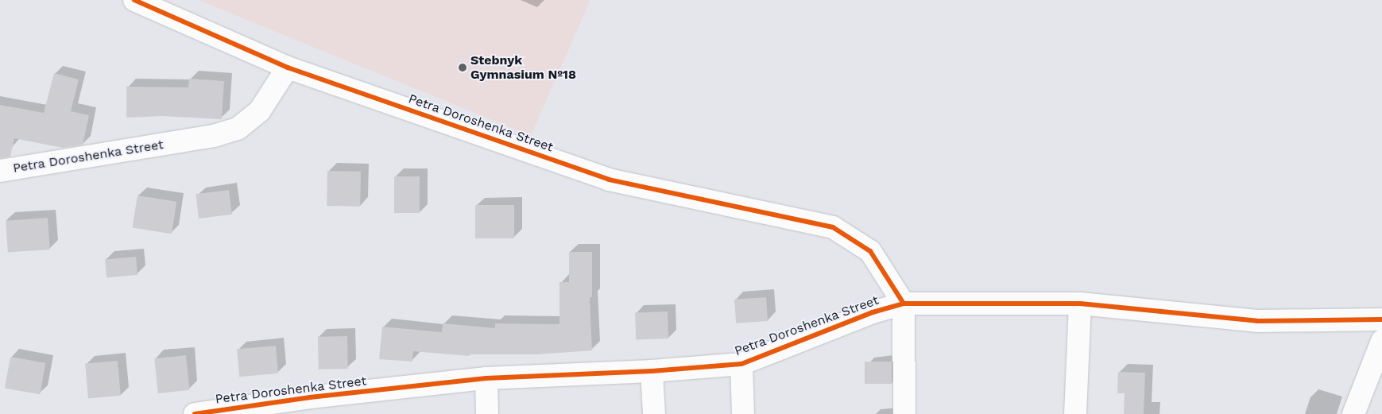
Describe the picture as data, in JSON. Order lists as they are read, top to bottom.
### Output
{
  "streets": {
    "street": ["Petra Doroshenka Street"]
  },
  "places": ["Stebnyk Gymnasium №18"]
}
